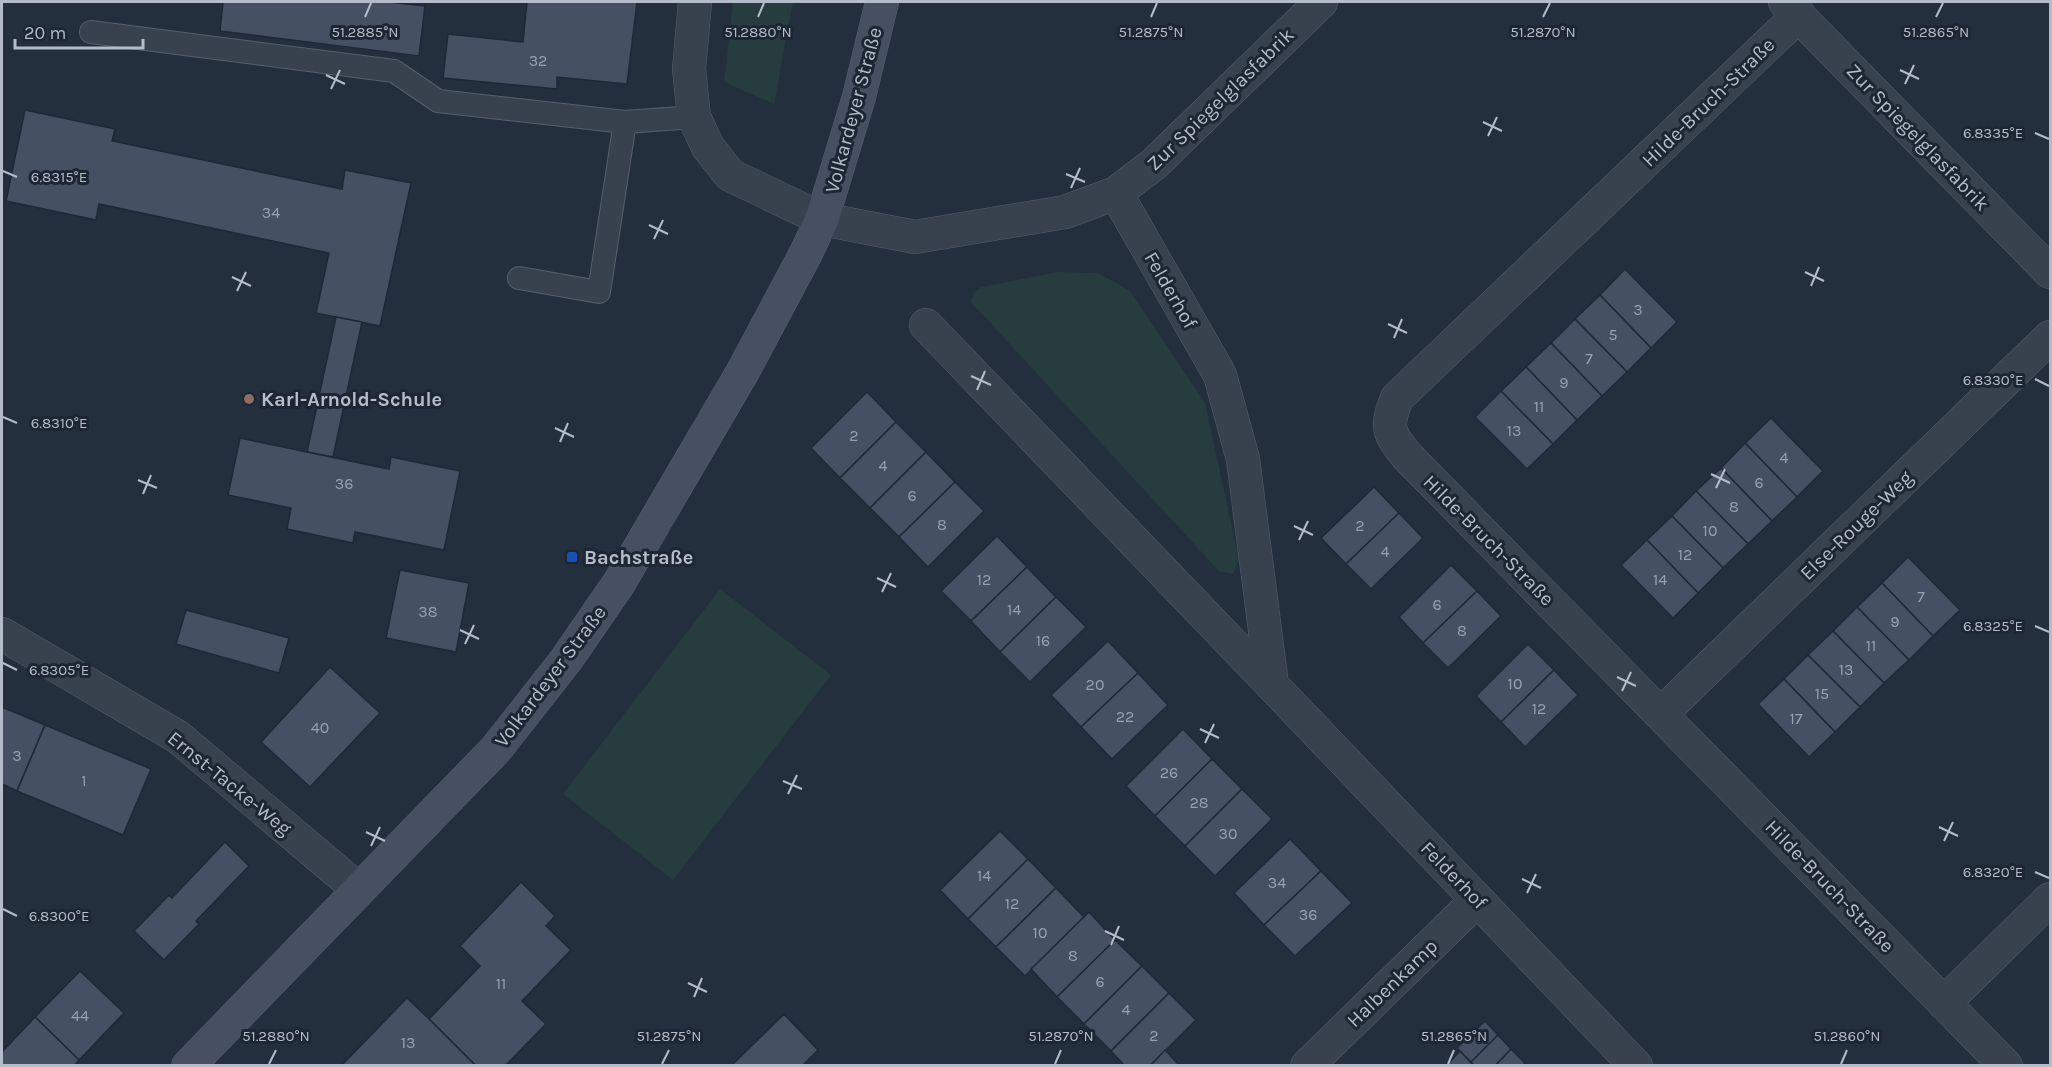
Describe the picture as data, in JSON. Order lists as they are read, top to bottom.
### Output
{
  "streets": {
    "main road": ["Volkardeyer Straße"],
    "street": [
      "Zur Spiegelglasfabrik",
      "Hilde-Bruch-Straße",
      "Felderhof",
      "Else-Rouge-Weg",
      "Ernst-Tacke-Weg",
      "Halbenkamp"
    ]
  },
  "crossings": [
    ["Zur Spiegelglasfabrik", "Hilde-Bruch-Straße"],
    ["Zur Spiegelglasfabrik", "Felderhof"],
    ["Hilde-Bruch-Straße", "Else-Rouge-Weg"],
    ["Volkardeyer Straße", "Ernst-Tacke-Weg"],
    ["Felderhof", "Halbenkamp"]
  ],
  "places": {
    "other": ["Karl-Arnold-Schule"],
    "transit": ["Bachstraße"]
  },
  "house_numbers": [
    "32",
    "34",
    "3",
    "5",
    "7",
    "9",
    "11",
    "13",
    "2",
    "4",
    "4",
    "6",
    "36",
    "6",
    "8",
    "8",
    "2",
    "10",
    "4",
    "12",
    "12",
    "14",
    "7",
    "6",
    "14",
    "38",
    "9",
    "8",
    "16",
    "11",
    "13",
    "10",
    "20",
    "15",
    "12",
    "22",
    "17",
    "40",
    "3",
    "26",
    "1",
    "28",
    "30",
    "14",
    "34",
    "12",
    "36",
    "10",
    "8",
    "6",
    "11",
    "4",
    "44",
    "2",
    "13"
  ],
  "scale_bar": "20 m",
  "coordinates": [
    "51.2885°N",
    "51.2880°N",
    "51.2875°N",
    "51.2870°N",
    "51.2865°N",
    "6.8335°E",
    "6.8315°E",
    "6.8330°E",
    "6.8310°E",
    "6.8325°E",
    "6.8305°E",
    "6.8320°E",
    "6.8300°E",
    "51.2860°N"
  ]
}
